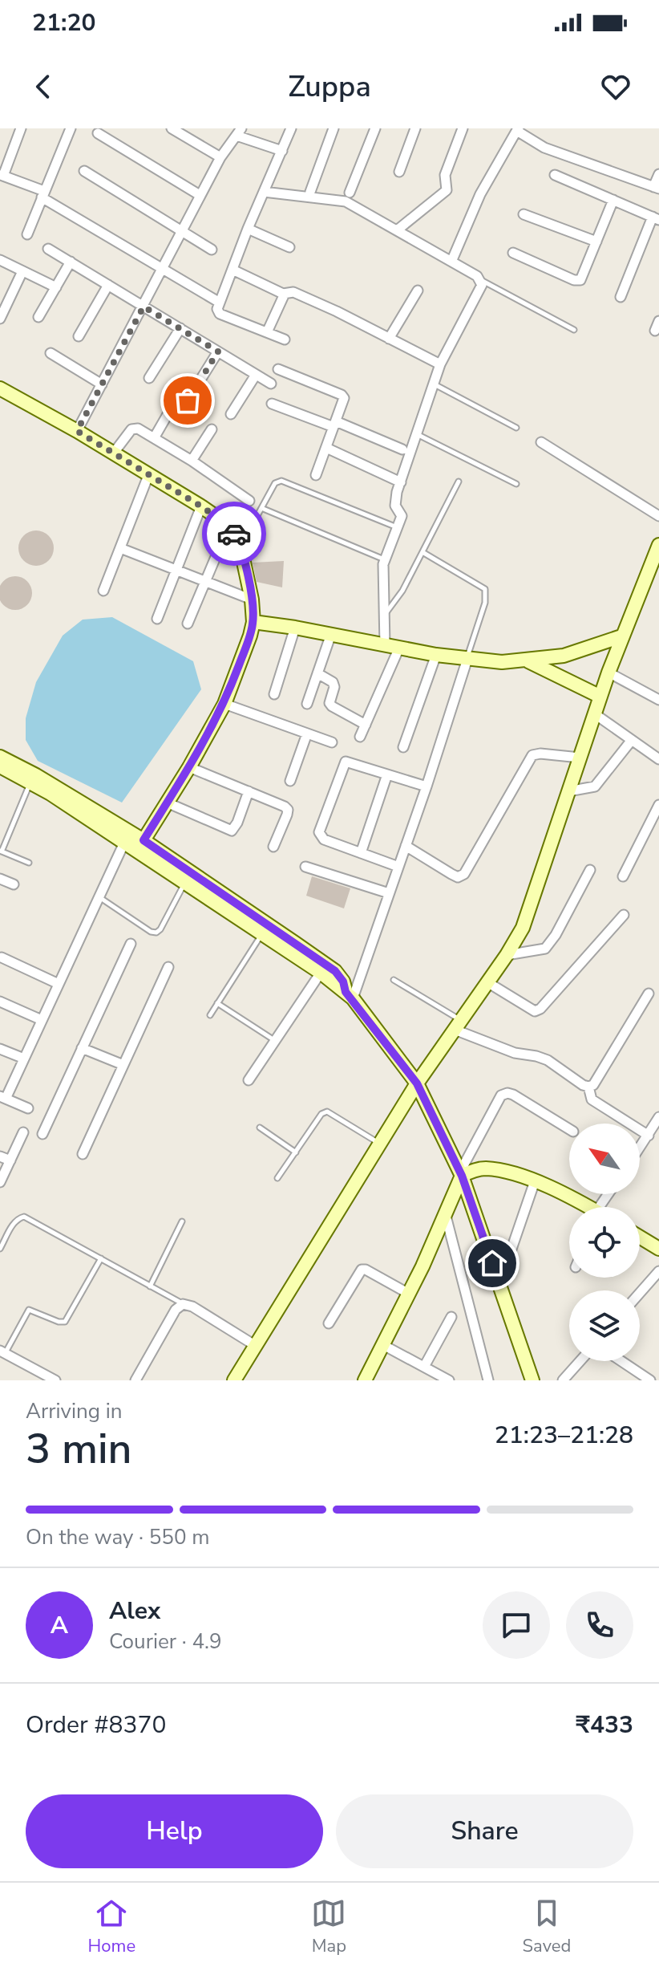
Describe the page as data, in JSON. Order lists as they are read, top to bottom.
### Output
{
  "north": "top left",
  "page": {
    "status": "21:20",
    "header": "Zuppa",
    "heading": ["3 min", "Arriving in", "21:23–21:28"],
    "panel": [
      "Alex",
      "Courier · 4.9",
      "Order #8370",
      "₹433"
    ],
    "bar": "On the way · 550 m",
    "round": "A",
    "buttons": ["Help", "Share"],
    "tabs": ["Home", "Map", "Saved"]
  }
}
